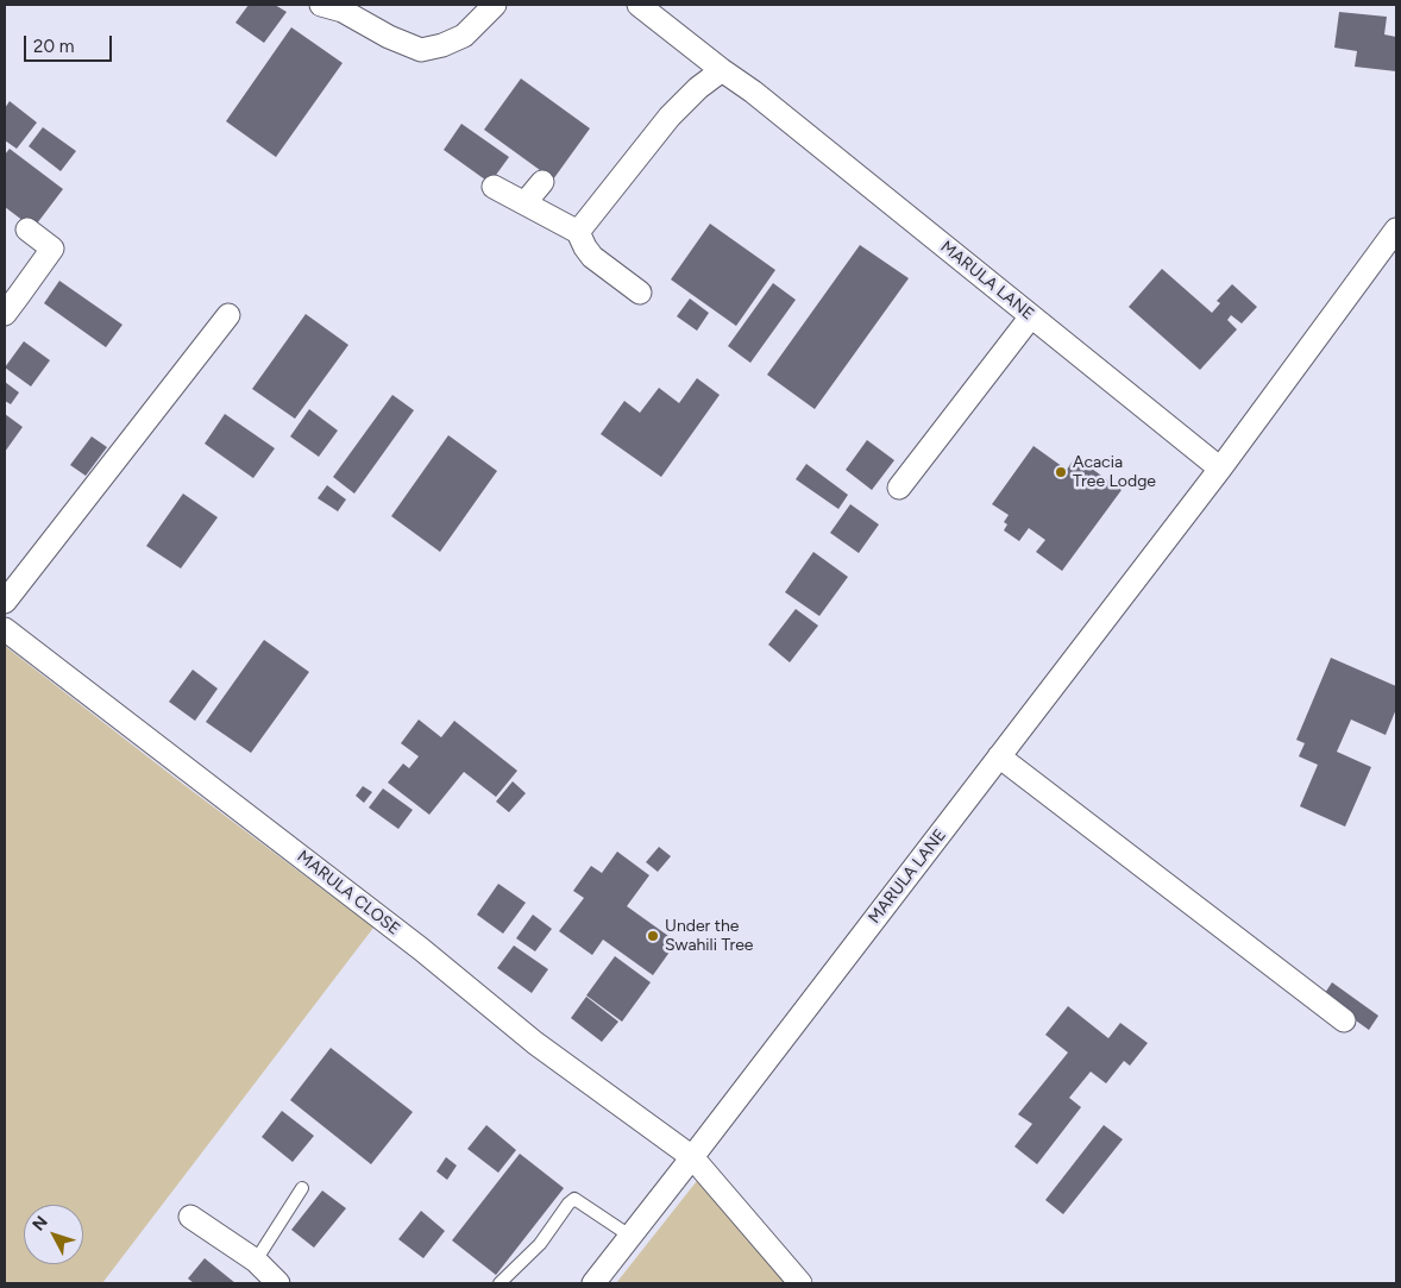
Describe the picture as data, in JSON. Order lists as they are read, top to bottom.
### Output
{
  "streets": {
    "street": ["MARULA LANE", "MARULA CLOSE"]
  },
  "crossings": [
    ["MARULA LANE", "MARULA CLOSE"]
  ],
  "places": ["Acacia Tree Lodge", "Under the Swahili Tree"],
  "scale_bar": "20 m",
  "north": "top left"
}
